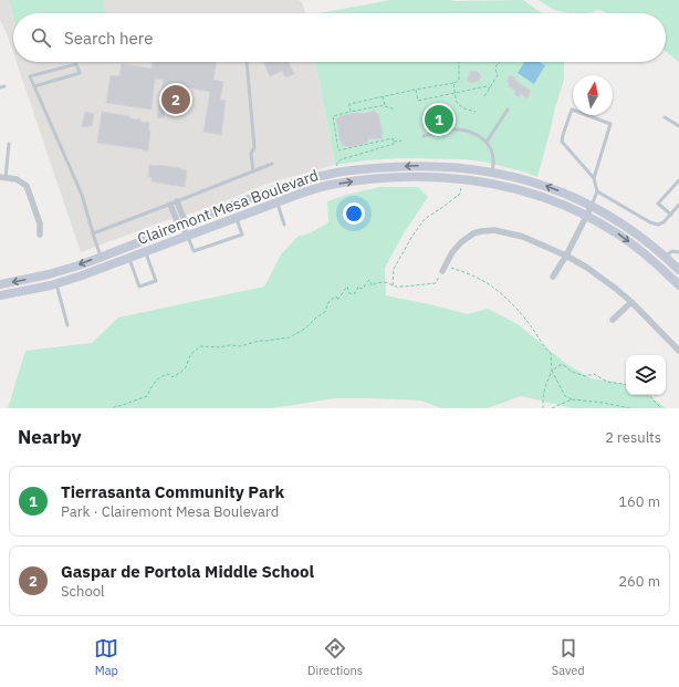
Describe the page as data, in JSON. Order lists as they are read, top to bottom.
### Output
{
  "streets": {
    "main road": ["Clairemont Mesa Boulevard"]
  },
  "north": "top",
  "page": {
    "search": "Search here",
    "pins": ["2", "1"],
    "heading": ["Nearby", "2 results"],
    "list": [
      {
        "mark": "1",
        "name": "Tierrasanta Community Park",
        "note": "Park · Clairemont Mesa Boulevard",
        "value": "160 m"
      },
      {
        "mark": "2",
        "name": "Gaspar de Portola Middle School",
        "note": "School",
        "value": "260 m"
      }
    ],
    "nav": ["Map", "Directions", "Saved"]
  }
}
